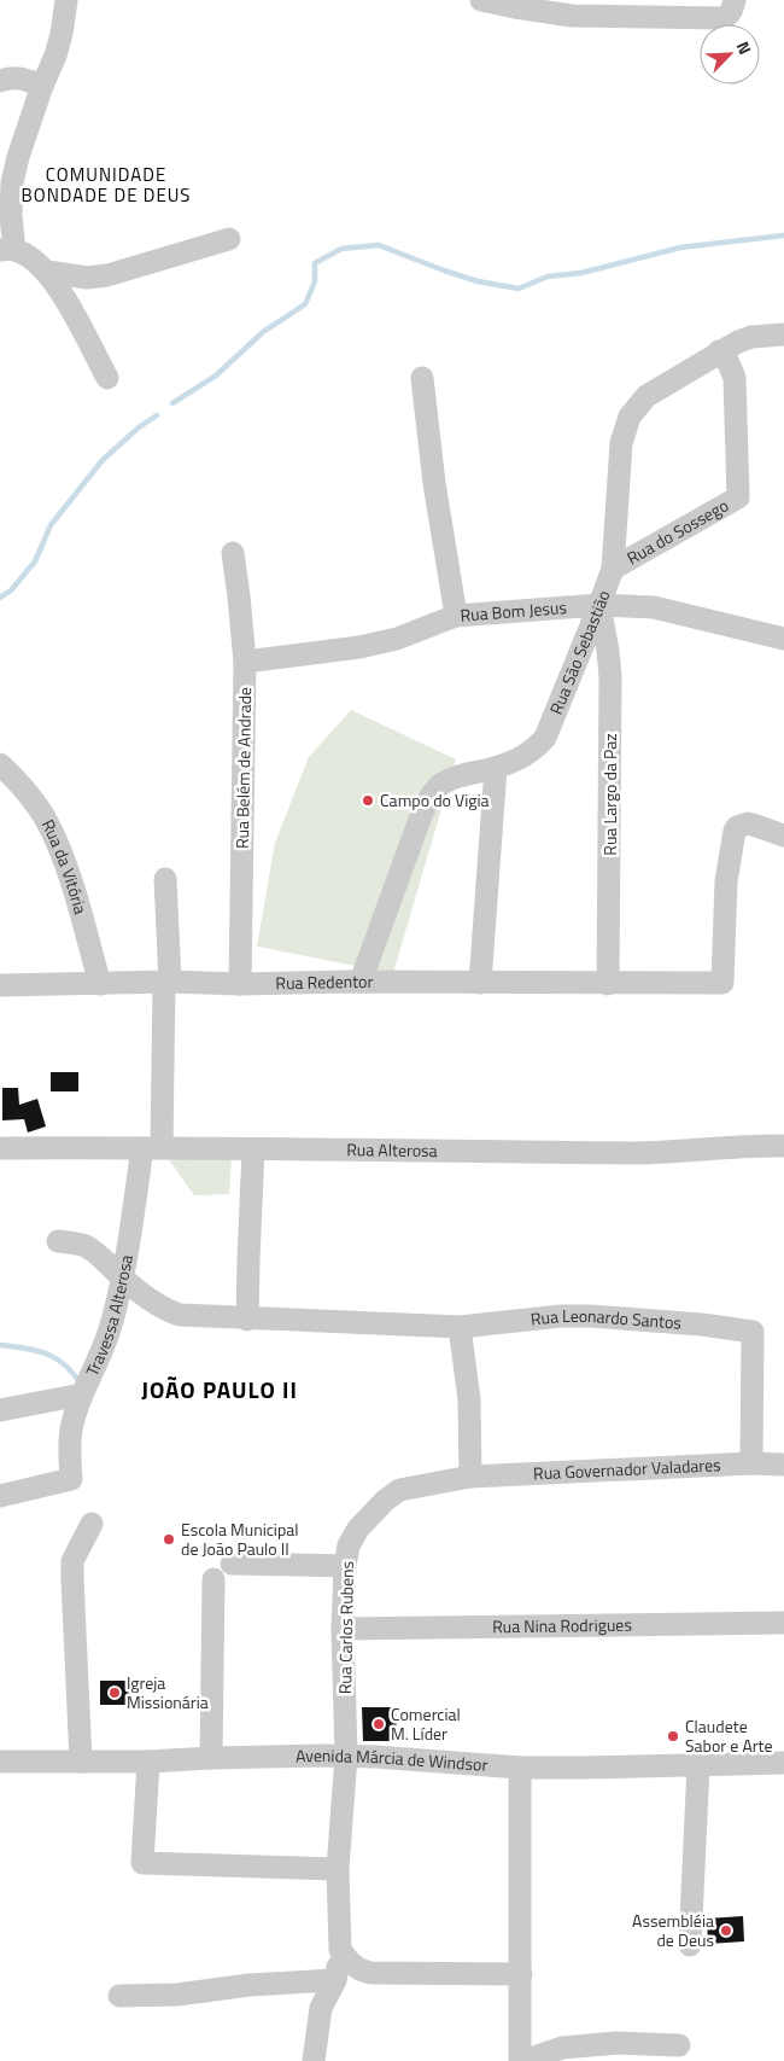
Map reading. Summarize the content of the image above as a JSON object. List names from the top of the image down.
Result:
{
  "streets": {
    "street": [
      "Rua do Sossego",
      "Rua Bom Jesus",
      "Rua São Sebastião",
      "Rua Belém de Andrade",
      "Rua Largo da Paz",
      "Rua da Vitória",
      "Rua Redentor",
      "Rua Alterosa",
      "Travessa Alterosa",
      "Rua Leonardo Santos",
      "Rua Governador Valadares",
      "Rua Nina Rodrigues",
      "Rua Carlos Rubens",
      "Avenida Márcia de Windsor"
    ]
  },
  "crossings": [
    ["Rua do Sossego", "Rua São Sebastião"],
    ["Rua Bom Jesus", "Rua São Sebastião"],
    ["Rua Bom Jesus", "Rua Belém de Andrade"],
    ["Rua Bom Jesus", "Rua Largo da Paz"],
    ["Rua São Sebastião", "Rua Largo da Paz"],
    ["Rua São Sebastião", "Rua Redentor"],
    ["Rua Belém de Andrade", "Rua Redentor"],
    ["Rua Largo da Paz", "Rua Redentor"],
    ["Rua da Vitória", "Rua Redentor"],
    ["Rua Redentor", "Travessa Alterosa"],
    ["Rua Alterosa", "Travessa Alterosa"],
    ["Travessa Alterosa", "Rua Leonardo Santos"],
    ["Rua Leonardo Santos", "Rua Governador Valadares"],
    ["Rua Governador Valadares", "Rua Carlos Rubens"],
    ["Rua Nina Rodrigues", "Rua Carlos Rubens"],
    ["Rua Carlos Rubens", "Avenida Márcia de Windsor"]
  ],
  "districts": ["COMUNIDADE BONDADE DE DEUS", "JOÃO PAULO II"],
  "places": [
    "Campo do Vigia",
    "Escola Municipal de João Paulo II",
    "Igreja Missionária",
    "Comercial M. Líder",
    "Claudete Sabor e Arte",
    "Assembléia de Deus"
  ],
  "north": "top right"
}
